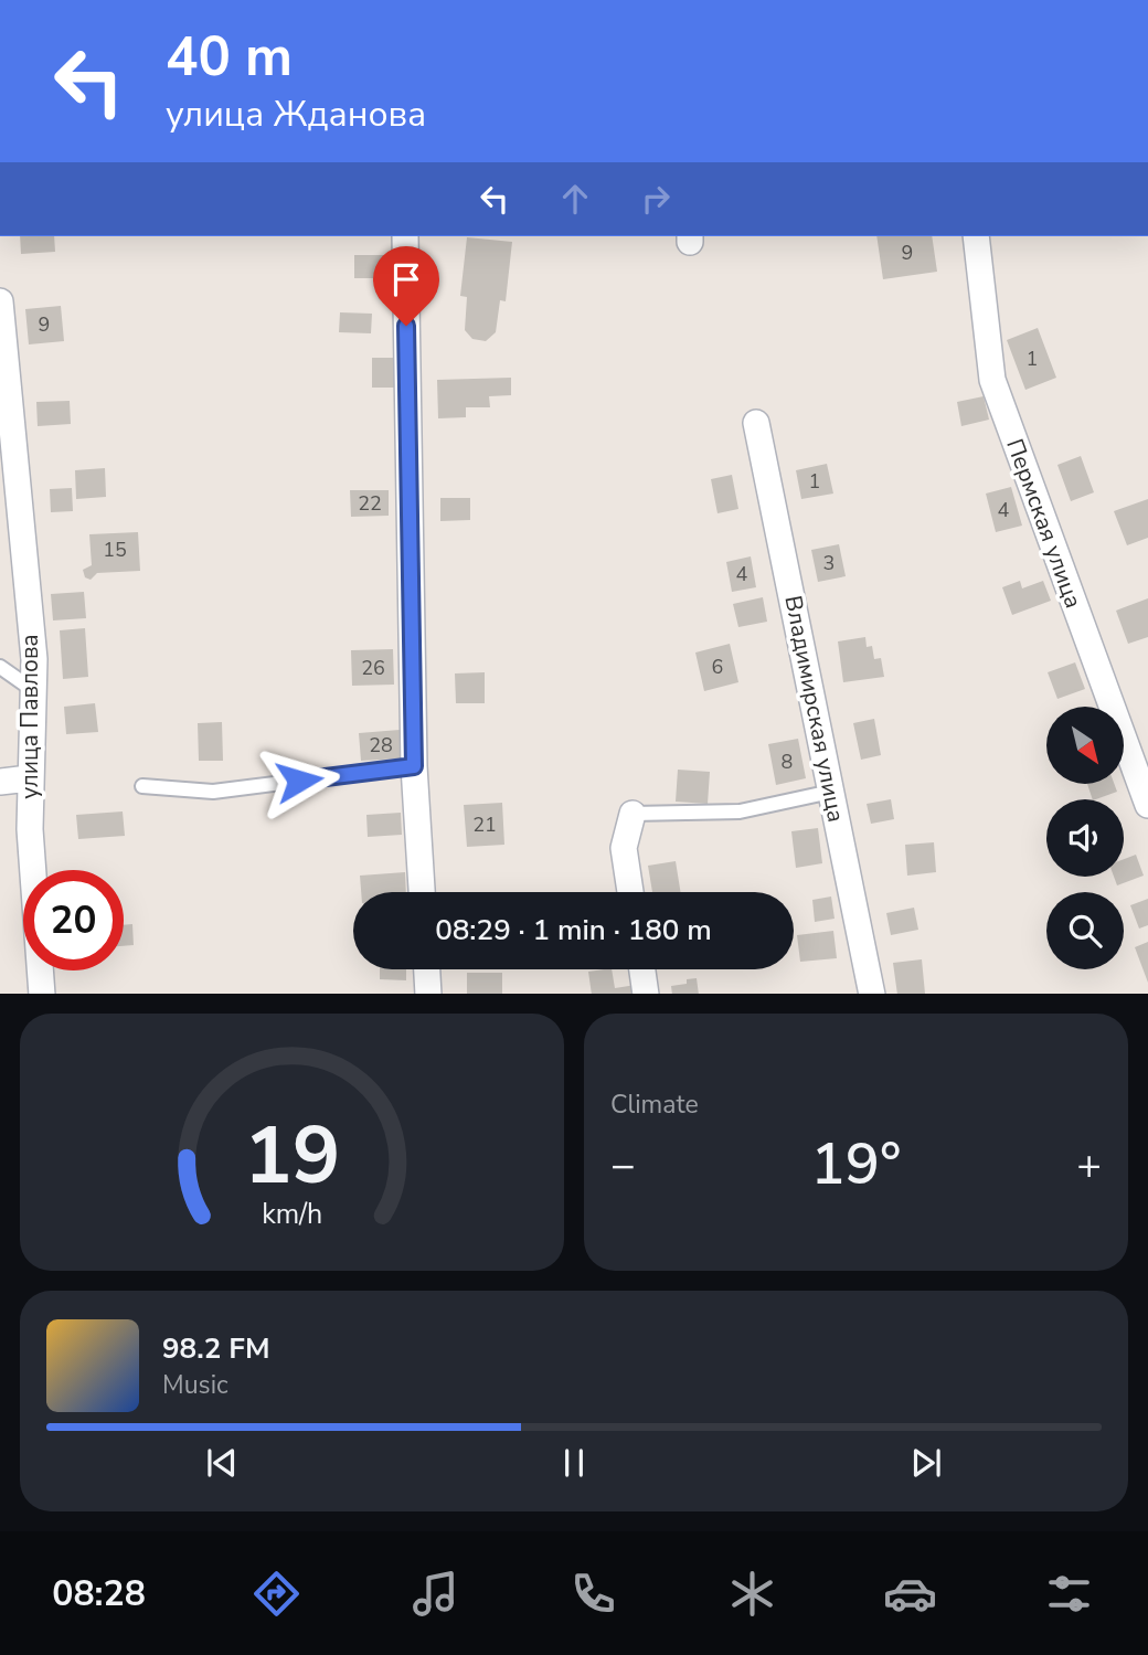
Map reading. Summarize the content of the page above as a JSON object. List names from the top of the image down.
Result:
{
  "streets": {
    "street": ["Пермская улица", "Владимирская улица", "улица Павлова"]
  },
  "house_numbers": [
    "9",
    "9",
    "1",
    "1",
    "22",
    "4",
    "15",
    "3",
    "4",
    "6",
    "26",
    "28",
    "8",
    "21"
  ],
  "north": "bottom right",
  "page": {
    "turn": ["40 m", "улица Жданова"],
    "limit": "20",
    "trip": "08:29 · 1 min · 180 m",
    "tile": "Climate",
    "heat": ["−", "19°", "+"],
    "song": ["98.2 FM", "Music"],
    "tabs": "08:28",
    "gauge": ["19", "km/h"]
  }
}
